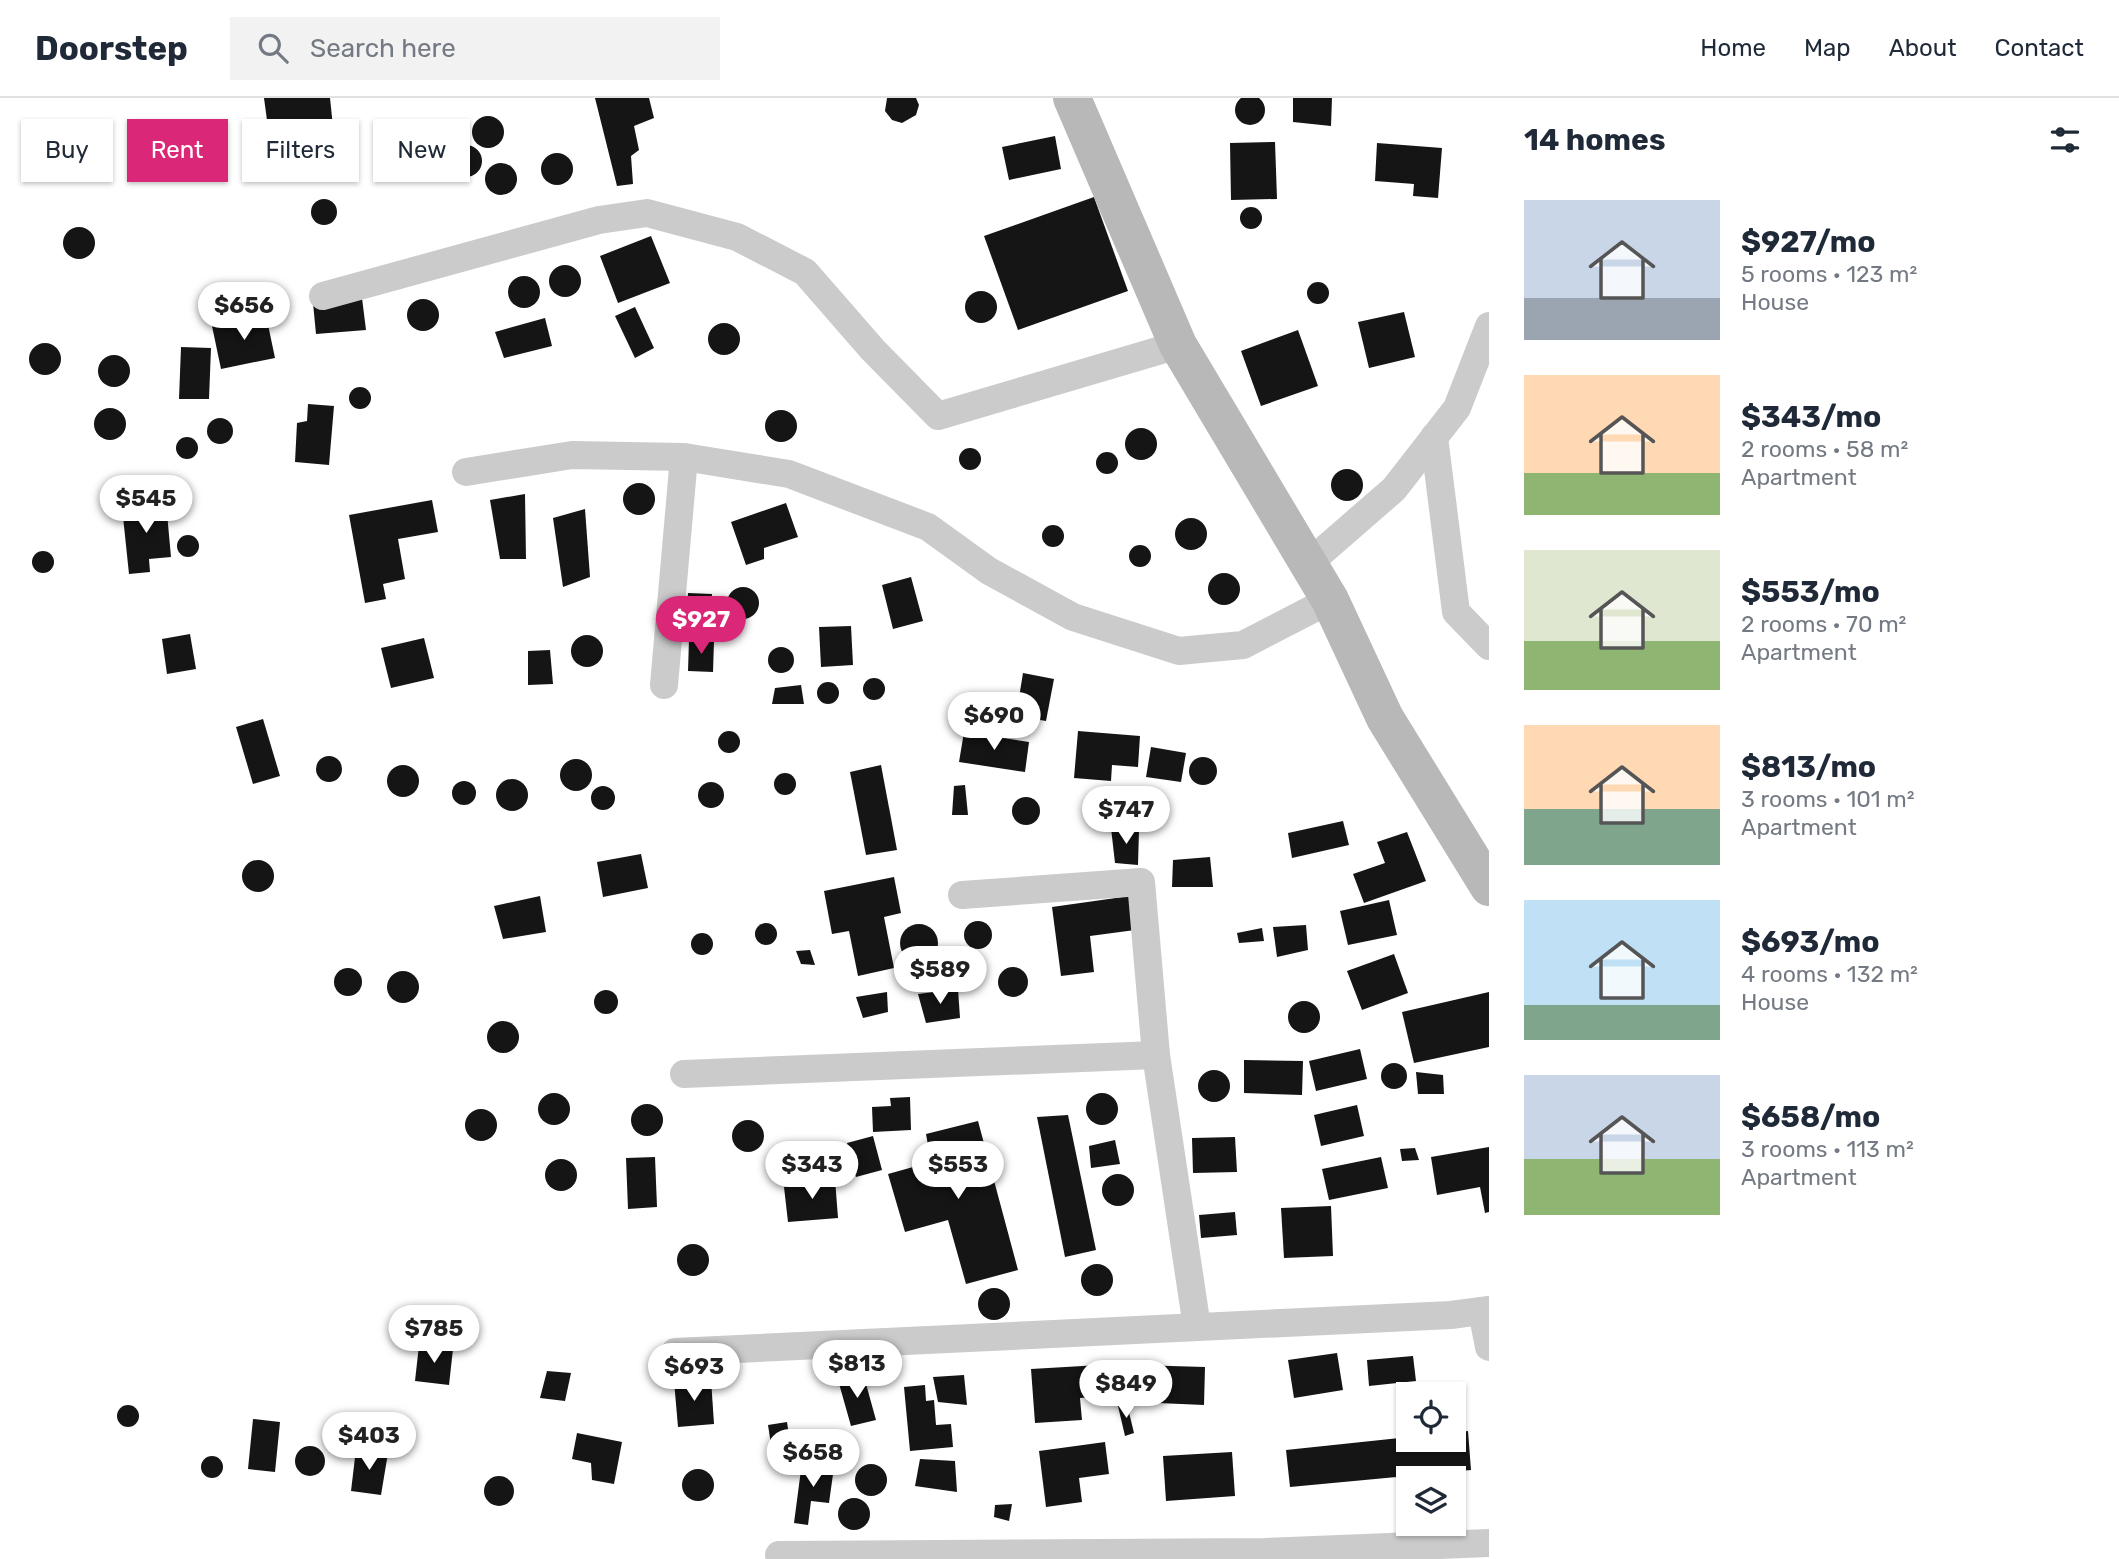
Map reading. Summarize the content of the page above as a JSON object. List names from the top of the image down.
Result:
{
  "page": {
    "header": "Doorstep",
    "search": "Search here",
    "nav": [
      "Home",
      "Map",
      "About",
      "Contact"
    ],
    "heading": "14 homes",
    "chip": [
      "Buy",
      "Rent",
      "Filters",
      "New"
    ],
    "list": [
      {
        "name": "$927/mo",
        "note": "5 rooms · 123 m² · House"
      },
      {
        "name": "$343/mo",
        "note": "2 rooms · 58 m² · Apartment"
      },
      {
        "name": "$553/mo",
        "note": "2 rooms · 70 m² · Apartment"
      },
      {
        "name": "$813/mo",
        "note": "3 rooms · 101 m² · Apartment"
      },
      {
        "name": "$693/mo",
        "note": "4 rooms · 132 m² · House"
      },
      {
        "name": "$658/mo",
        "note": "3 rooms · 113 m² · Apartment"
      }
    ],
    "price": [
      "$656",
      "$545",
      "$927",
      "$690",
      "$747",
      "$589",
      "$343",
      "$553",
      "$785",
      "$813",
      "$693",
      "$849",
      "$403",
      "$658"
    ]
  }
}
